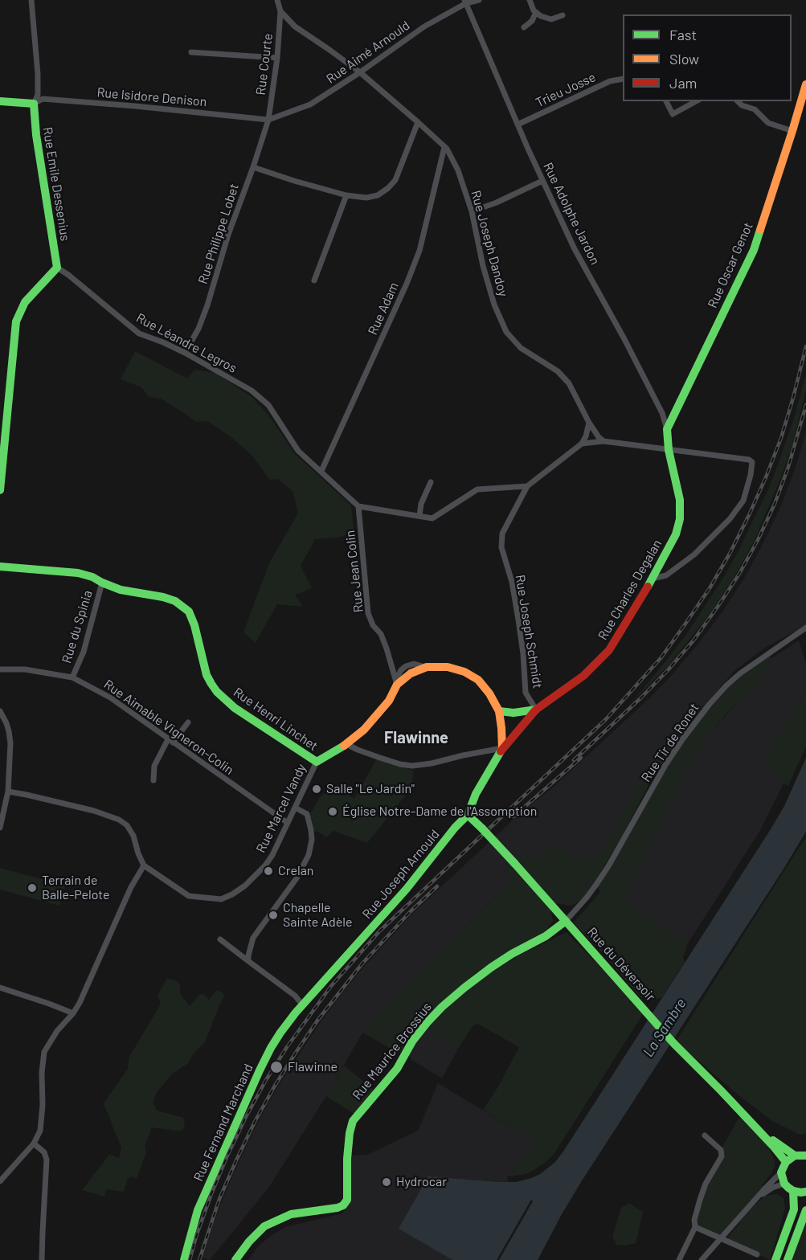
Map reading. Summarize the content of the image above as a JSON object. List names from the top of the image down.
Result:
{
  "streets": {
    "street": [
      "Rue Aimé Arnould",
      "Rue Courte",
      "Trieu Josse",
      "Rue Isidore Denison",
      "Rue Emile Dessenius",
      "Rue Adolphe Jardon",
      "Rue Philippe Lobet",
      "Rue Joseph Dandoy",
      "Rue Oscar Genot",
      "Rue Adam",
      "Rue Léandre Legros",
      "Rue Jean Colin",
      "Rue Charles Degalan",
      "Rue du Spinia",
      "Rue Joseph Schmidt",
      "Rue Henri Linchet",
      "Rue Aimable Vigneron-Colin",
      "Rue Tir de Ronet",
      "Rue Marcel Vandy",
      "Rue Joseph Arnould",
      "Rue du Déversoir",
      "Rue Maurice Brossius",
      "Rue Fernand Marchand"
    ]
  },
  "crossings": [
    ["Rue Aimé Arnould", "Rue Courte"],
    ["Rue Aimé Arnould", "Rue Isidore Denison"],
    ["Rue Aimé Arnould", "Rue Adolphe Jardon"],
    ["Rue Aimé Arnould", "Rue Philippe Lobet"],
    ["Rue Aimé Arnould", "Rue Joseph Dandoy"],
    ["Rue Courte", "Rue Isidore Denison"],
    ["Rue Courte", "Rue Philippe Lobet"],
    ["Rue Courte", "Rue Joseph Dandoy"],
    ["Trieu Josse", "Rue Adolphe Jardon"],
    ["Rue Isidore Denison", "Rue Emile Dessenius"],
    ["Rue Isidore Denison", "Rue Philippe Lobet"],
    ["Rue Emile Dessenius", "Rue Léandre Legros"],
    ["Rue Adolphe Jardon", "Rue Oscar Genot"],
    ["Rue Philippe Lobet", "Rue Léandre Legros"],
    ["Rue Joseph Dandoy", "Rue Adam"],
    ["Rue Adam", "Rue Léandre Legros"],
    ["Rue Léandre Legros", "Rue Jean Colin"],
    ["Rue Charles Degalan", "Rue Joseph Schmidt"],
    ["Rue Charles Degalan", "Rue Joseph Arnould"],
    ["Rue du Spinia", "Rue Henri Linchet"],
    ["Rue du Spinia", "Rue Aimable Vigneron-Colin"],
    ["Rue Henri Linchet", "Rue Marcel Vandy"],
    ["Rue Aimable Vigneron-Colin", "Rue Marcel Vandy"],
    ["Rue Tir de Ronet", "Rue du Déversoir"],
    ["Rue Tir de Ronet", "Rue Maurice Brossius"],
    ["Rue Joseph Arnould", "Rue du Déversoir"],
    ["Rue Joseph Arnould", "Rue Fernand Marchand"],
    ["Rue du Déversoir", "Rue Maurice Brossius"]
  ],
  "districts": ["Flawinne"],
  "water": ["La Sambre"],
  "places": [
    "Salle \"Le Jardin\"",
    "Église Notre-Dame de l'Assomption",
    "Crelan",
    "Terrain de Balle-Pelote",
    "Chapelle Sainte Adèle",
    "Flawinne",
    "Hydrocar"
  ],
  "legend": ["Fast", "Slow", "Jam"]
}
